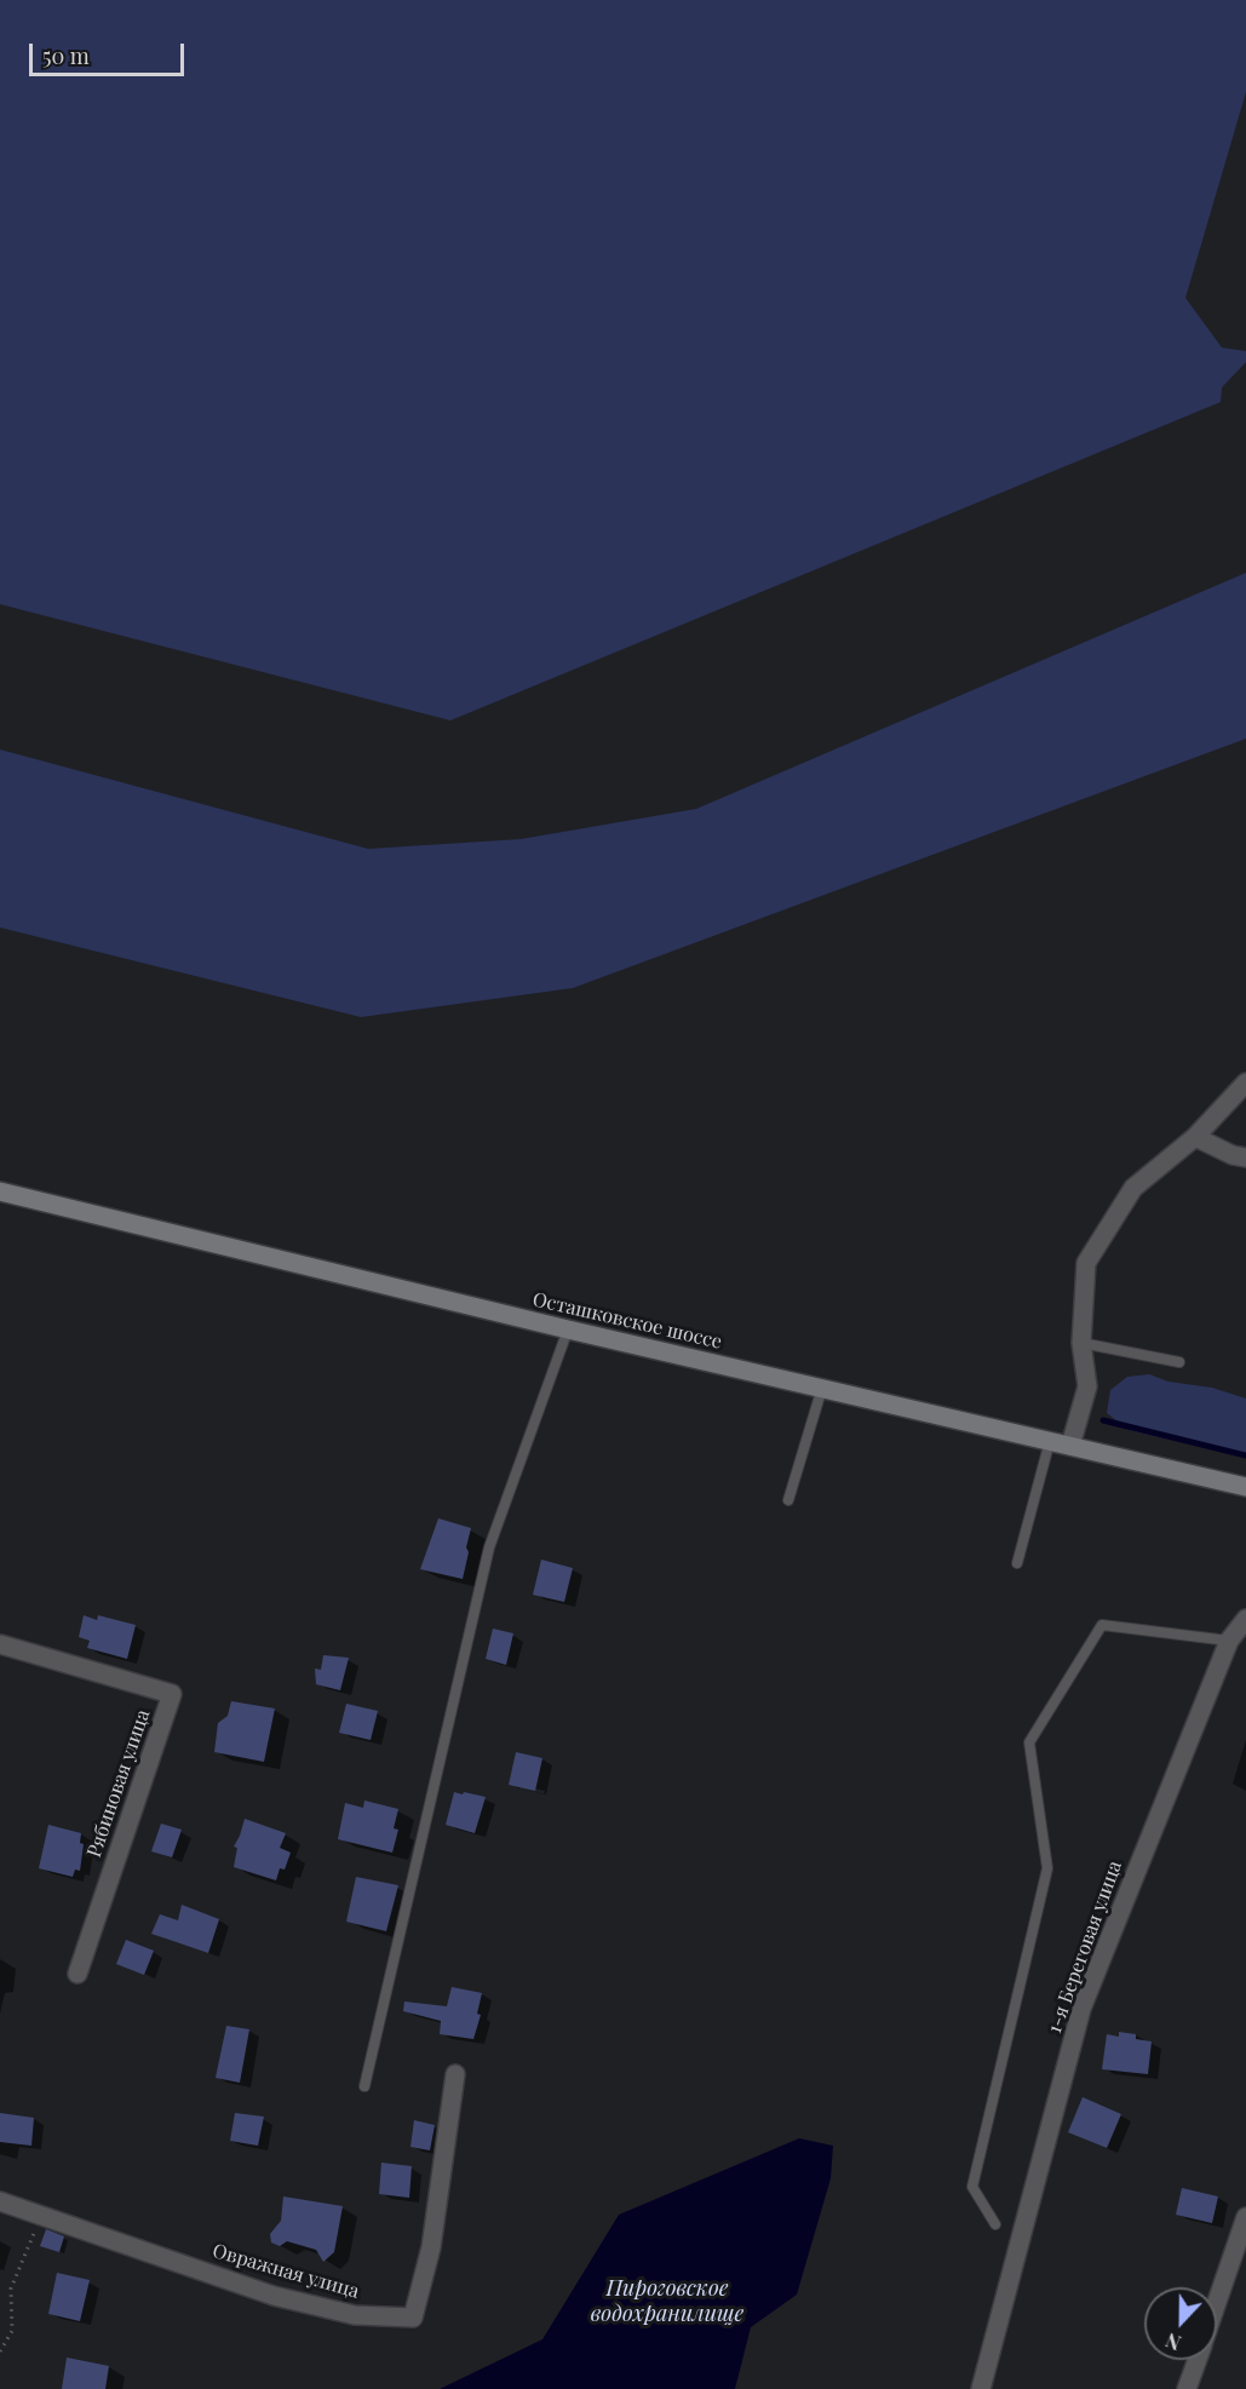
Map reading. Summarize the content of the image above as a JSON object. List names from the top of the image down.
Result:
{
  "streets": {
    "main road": ["Осташковское шоссе"],
    "street": ["Рябиновая улица", "1-я Береговая улица", "Овражная улица"]
  },
  "water": ["Пироговское водохранилище"],
  "scale_bar": "50 m",
  "north": "bottom"
}
